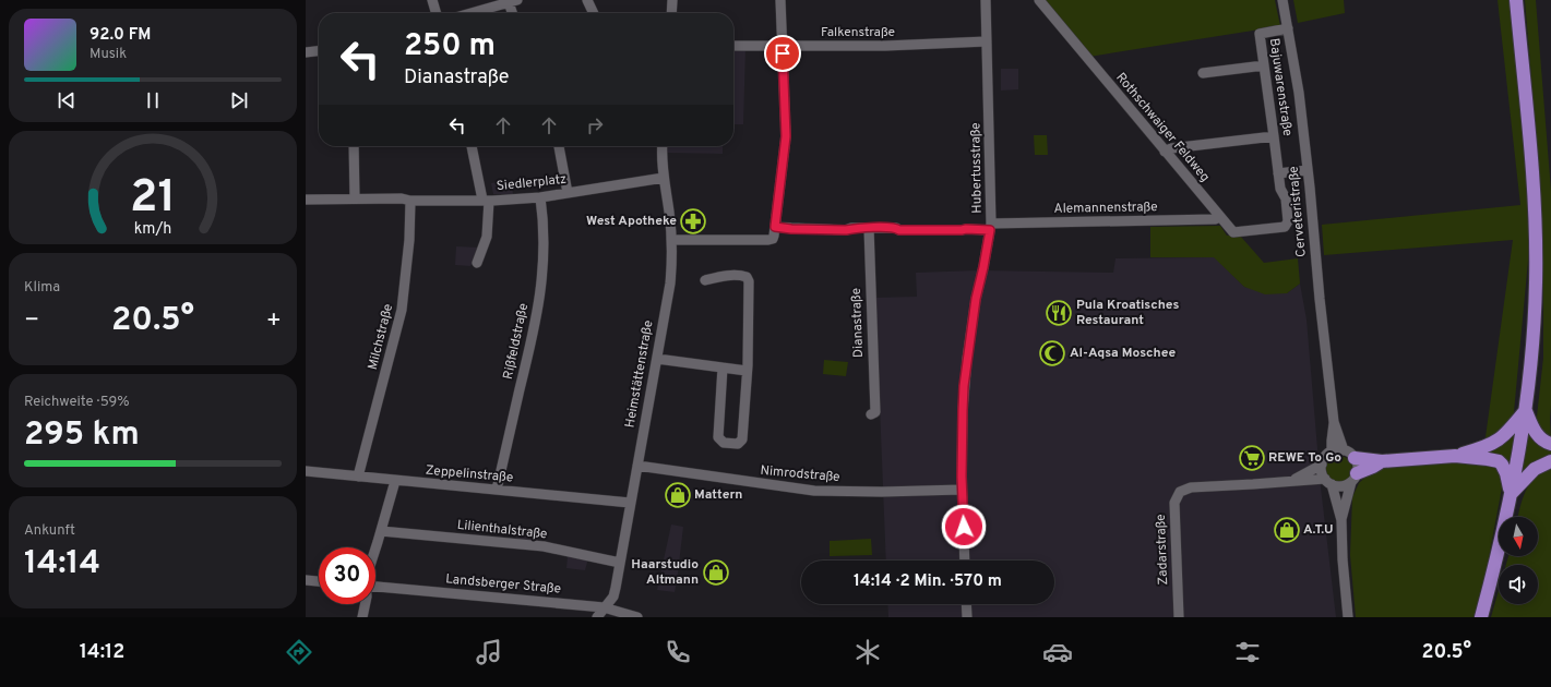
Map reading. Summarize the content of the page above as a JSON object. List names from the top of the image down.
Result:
{
  "streets": {
    "street": [
      "Falkenstraße",
      "Bajuwarenstraße",
      "Rothschwaiger Feldweg",
      "Hubertusstraße",
      "Siedlerplatz",
      "Alemannenstraße",
      "Cerveteristraße",
      "Dianastraße",
      "Milchstraße",
      "Rißfeldstraße",
      "Heimstättenstraße",
      "Zeppelinstraße",
      "Nimrodstraße",
      "Lilienthalstraße",
      "Zadarstraße",
      "Landsberger Straße"
    ]
  },
  "crossings": [
    ["Falkenstraße", "Hubertusstraße"],
    ["Bajuwarenstraße", "Rothschwaiger Feldweg"],
    ["Bajuwarenstraße", "Cerveteristraße"],
    ["Rothschwaiger Feldweg", "Alemannenstraße"],
    ["Hubertusstraße", "Alemannenstraße"],
    ["Hubertusstraße", "Nimrodstraße"],
    ["Siedlerplatz", "Milchstraße"],
    ["Siedlerplatz", "Rißfeldstraße"],
    ["Siedlerplatz", "Heimstättenstraße"],
    ["Cerveteristraße", "Zadarstraße"],
    ["Milchstraße", "Zeppelinstraße"],
    ["Rißfeldstraße", "Zeppelinstraße"],
    ["Heimstättenstraße", "Zeppelinstraße"],
    ["Heimstättenstraße", "Nimrodstraße"],
    ["Heimstättenstraße", "Lilienthalstraße"],
    ["Heimstättenstraße", "Landsberger Straße"]
  ],
  "places": {
    "pharmacy": ["West Apotheke"],
    "restaurant": ["Pula Kroatisches Restaurant"],
    "mosque": ["Al-Aqsa Moschee"],
    "supermarket": ["REWE To Go"],
    "shop": ["Mattern", "A.T.U", "Haarstudio Altmann"]
  },
  "north": "bottom",
  "page": {
    "turn": ["250 m", "Dianastraße"],
    "song": ["92.0 FM", "Musik"],
    "tile": [
      "Klima",
      ["Reichweite · 59%", "295 km"],
      ["Ankunft", "14:14"]
    ],
    "heat": ["−", "20.5°", "+"],
    "limit": "30",
    "trip": "14:14 · 2 Min. · 570 m",
    "tabs": ["14:12", "20.5°"],
    "gauge": ["21", "km/h"]
  }
}
